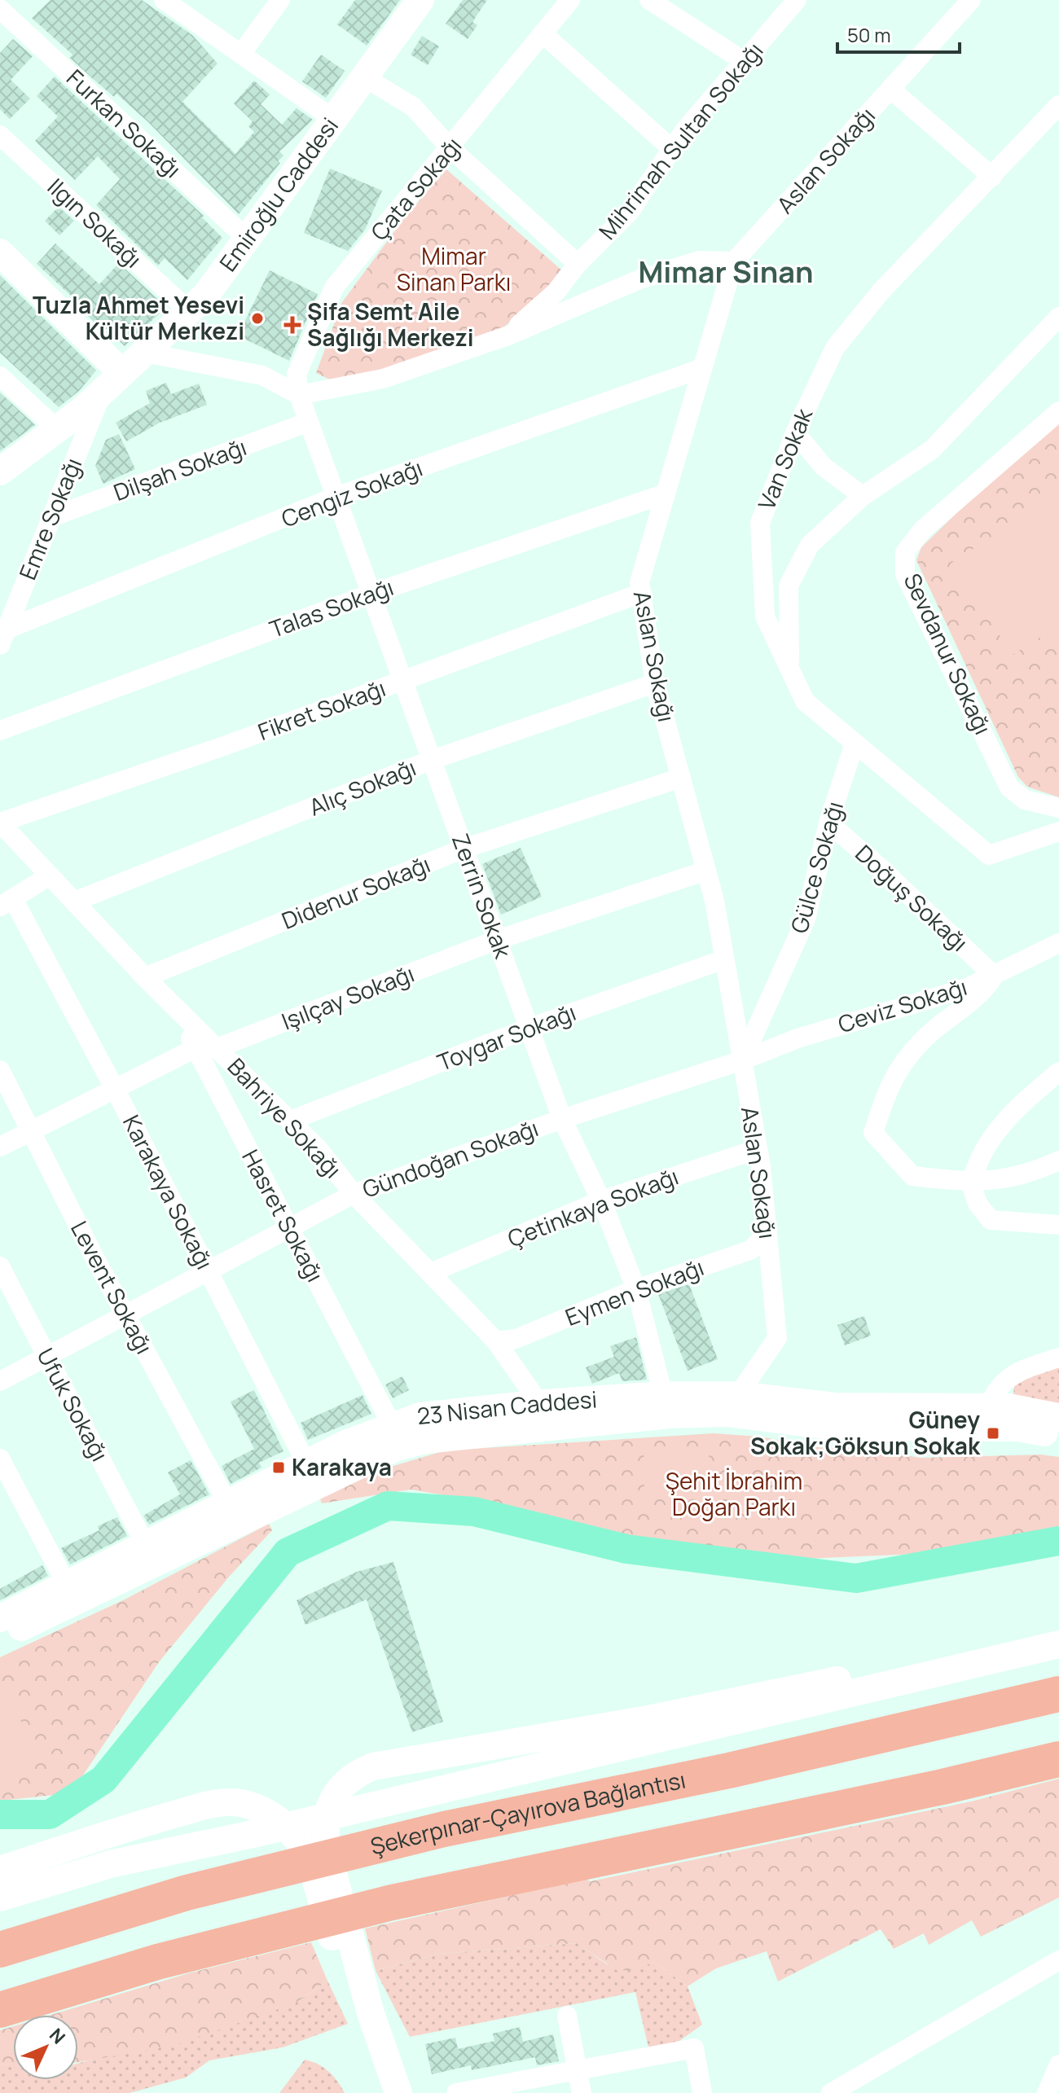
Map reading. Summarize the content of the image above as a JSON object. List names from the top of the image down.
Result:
{
  "streets": {
    "highway": ["Şekerpınar-Çayırova Bağlantısı"],
    "street": [
      "Furkan Sokağı",
      "Mihrimah Sultan Sokağı",
      "Aslan Sokağı",
      "Çata Sokağı",
      "Emiroğlu Caddesi",
      "Ilgın Sokağı",
      "Van Sokak",
      "Dilşah Sokağı",
      "Cengiz Sokağı",
      "Emre Sokağı",
      "Talas Sokağı",
      "Sevdanur Sokağı",
      "Fikret Sokağı",
      "Alıç Sokağı",
      "Gülce Sokağı",
      "Didenur Sokağı",
      "Zerrin Sokak",
      "Doğuş Sokağı",
      "Işılçay Sokağı",
      "Ceviz Sokağı",
      "Toygar Sokağı",
      "Bahriye Sokağı",
      "Gündoğan Sokağı",
      "Karakaya Sokağı",
      "Çetinkaya Sokağı",
      "Hasret Sokağı",
      "Levent Sokağı",
      "Eymen Sokağı",
      "Ufuk Sokağı",
      "23 Nisan Caddesi"
    ]
  },
  "crossings": [
    ["Furkan Sokağı", "Emiroğlu Caddesi"],
    ["Aslan Sokağı", "Cengiz Sokağı"],
    ["Aslan Sokağı", "Talas Sokağı"],
    ["Aslan Sokağı", "Fikret Sokağı"],
    ["Aslan Sokağı", "Alıç Sokağı"],
    ["Aslan Sokağı", "Gülce Sokağı"],
    ["Aslan Sokağı", "Didenur Sokağı"],
    ["Aslan Sokağı", "Işılçay Sokağı"],
    ["Aslan Sokağı", "Ceviz Sokağı"],
    ["Aslan Sokağı", "Toygar Sokağı"],
    ["Aslan Sokağı", "Gündoğan Sokağı"],
    ["Aslan Sokağı", "Çetinkaya Sokağı"],
    ["Aslan Sokağı", "Eymen Sokağı"],
    ["Aslan Sokağı", "23 Nisan Caddesi"],
    ["Çata Sokağı", "Zerrin Sokak"],
    ["Emiroğlu Caddesi", "Ilgın Sokağı"],
    ["Emiroğlu Caddesi", "Emre Sokağı"],
    ["Van Sokak", "Gülce Sokağı"],
    ["Dilşah Sokağı", "Emre Sokağı"],
    ["Dilşah Sokağı", "Zerrin Sokak"],
    ["Cengiz Sokağı", "Emre Sokağı"],
    ["Cengiz Sokağı", "Zerrin Sokak"],
    ["Talas Sokağı", "Zerrin Sokak"],
    ["Fikret Sokağı", "Zerrin Sokak"],
    ["Fikret Sokağı", "Bahriye Sokağı"],
    ["Alıç Sokağı", "Zerrin Sokak"],
    ["Alıç Sokağı", "Bahriye Sokağı"],
    ["Gülce Sokağı", "Doğuş Sokağı"],
    ["Gülce Sokağı", "Ceviz Sokağı"],
    ["Gülce Sokağı", "Gündoğan Sokağı"],
    ["Didenur Sokağı", "Zerrin Sokak"],
    ["Didenur Sokağı", "Bahriye Sokağı"],
    ["Zerrin Sokak", "Işılçay Sokağı"],
    ["Zerrin Sokak", "Toygar Sokağı"],
    ["Zerrin Sokak", "Gündoğan Sokağı"],
    ["Zerrin Sokak", "Çetinkaya Sokağı"],
    ["Zerrin Sokak", "Eymen Sokağı"],
    ["Zerrin Sokak", "23 Nisan Caddesi"],
    ["Doğuş Sokağı", "Ceviz Sokağı"],
    ["Işılçay Sokağı", "Bahriye Sokağı"],
    ["Işılçay Sokağı", "Karakaya Sokağı"],
    ["Işılçay Sokağı", "Hasret Sokağı"],
    ["Işılçay Sokağı", "Levent Sokağı"],
    ["Ceviz Sokağı", "Gündoğan Sokağı"],
    ["Toygar Sokağı", "Bahriye Sokağı"],
    ["Bahriye Sokağı", "Gündoğan Sokağı"],
    ["Bahriye Sokağı", "Çetinkaya Sokağı"],
    ["Bahriye Sokağı", "Hasret Sokağı"],
    ["Bahriye Sokağı", "Eymen Sokağı"],
    ["Bahriye Sokağı", "23 Nisan Caddesi"],
    ["Gündoğan Sokağı", "Karakaya Sokağı"],
    ["Gündoğan Sokağı", "Hasret Sokağı"],
    ["Gündoğan Sokağı", "Levent Sokağı"],
    ["Gündoğan Sokağı", "Ufuk Sokağı"],
    ["Karakaya Sokağı", "23 Nisan Caddesi"],
    ["Hasret Sokağı", "23 Nisan Caddesi"],
    ["Levent Sokağı", "23 Nisan Caddesi"],
    ["Ufuk Sokağı", "23 Nisan Caddesi"]
  ],
  "districts": ["Mimar Sinan"],
  "parks": ["Mimar Sinan Parkı", "Şehit İbrahim Doğan Parkı"],
  "places": {
    "other": ["Tuzla Ahmet Yesevi Kültür Merkezi"],
    "health": ["Şifa Semt Aile Sağlığı Merkezi"],
    "transit": ["Güney Sokak;Göksun Sokak", "Karakaya"]
  },
  "scale_bar": "50 m",
  "north": "top right"
}
